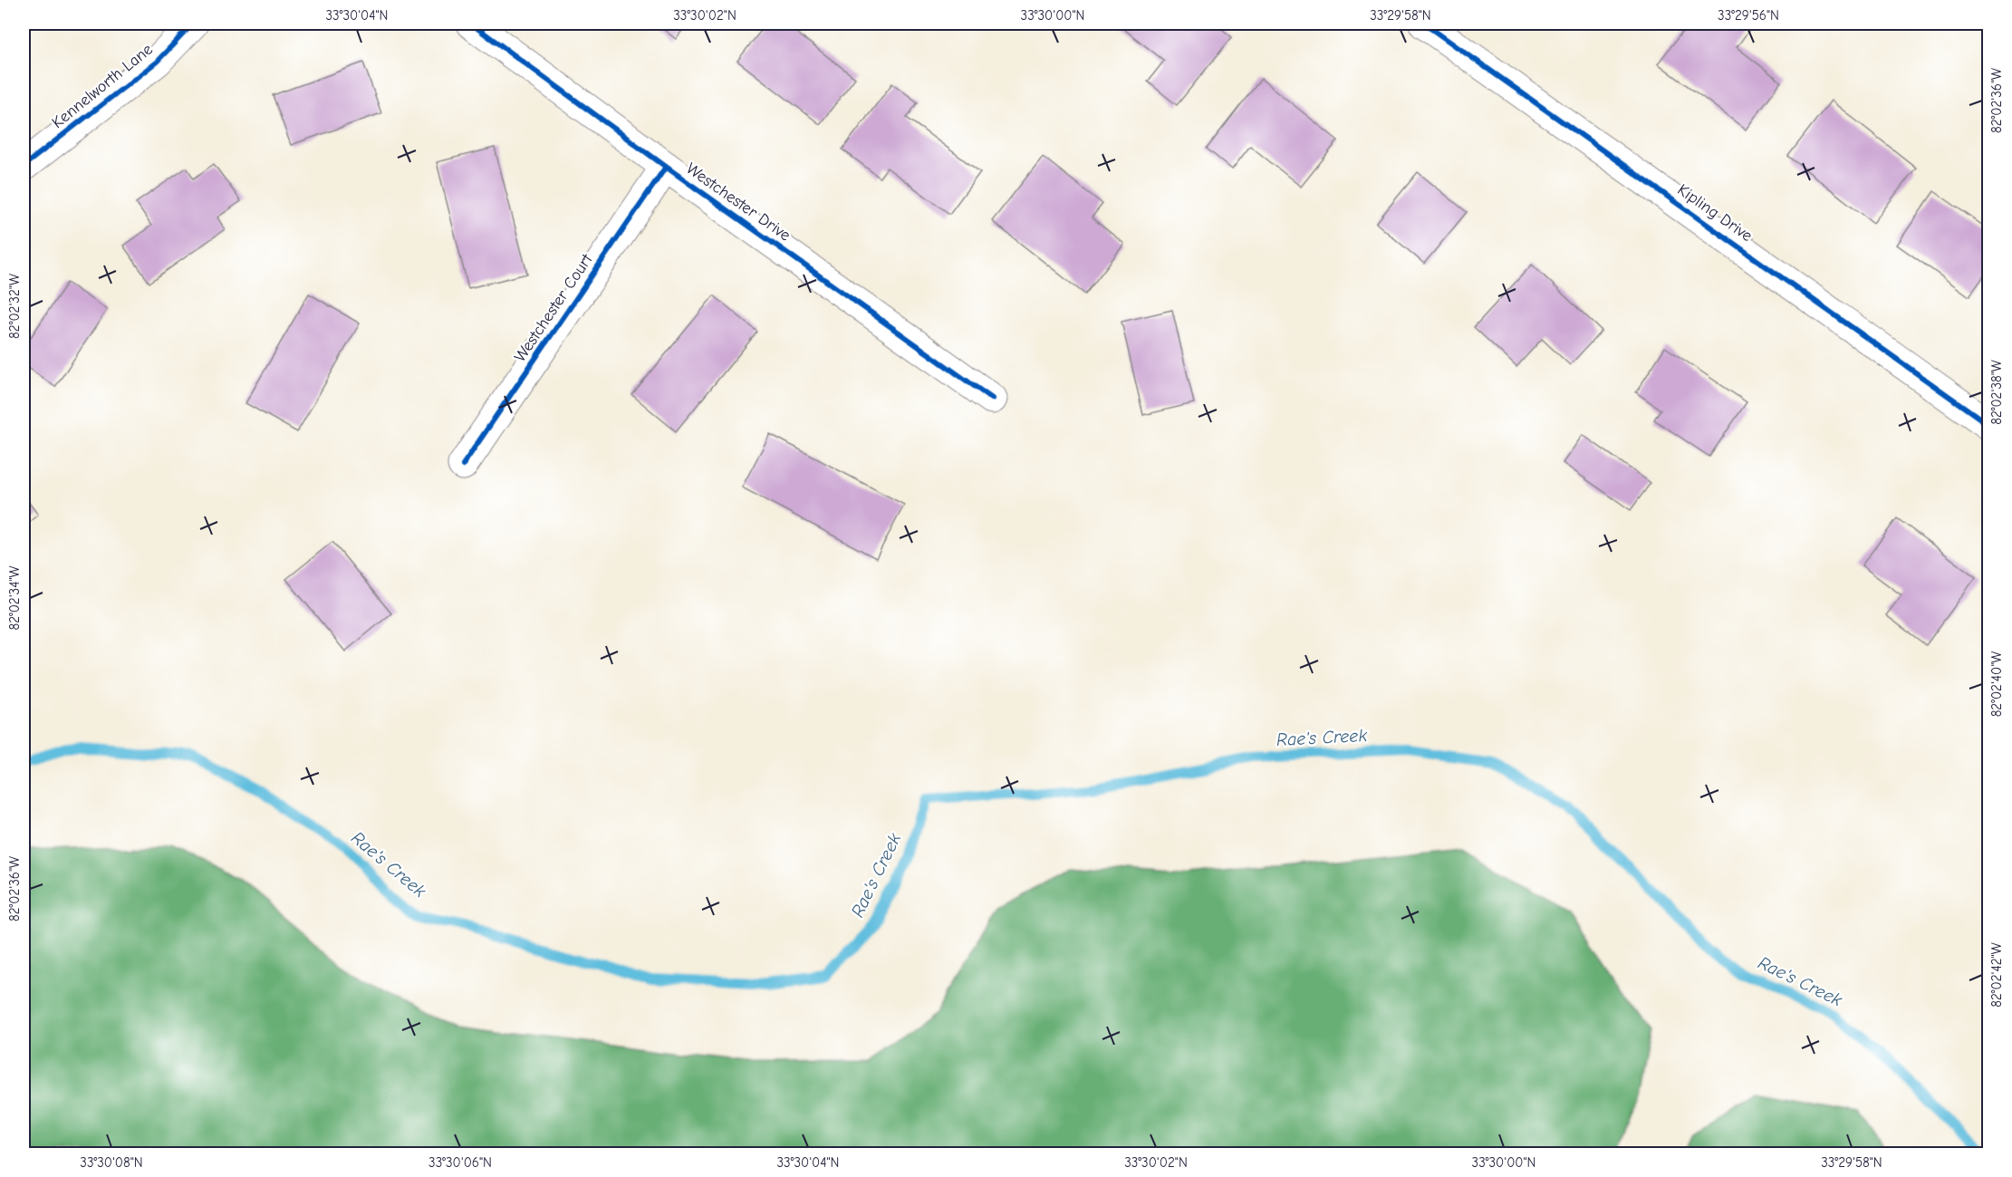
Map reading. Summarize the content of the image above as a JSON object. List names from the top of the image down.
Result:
{
  "streets": {
    "street": [
      "Kennelworth Lane",
      "Westchester Drive",
      "Kipling Drive",
      "Westchester Court"
    ]
  },
  "crossings": [
    ["Westchester Drive", "Westchester Court"]
  ],
  "water": ["Rae's Creek"],
  "coordinates": [
    "33°30'04\"N",
    "33°30'02\"N",
    "33°30'00\"N",
    "33°29'58\"N",
    "33°29'56\"N",
    "82°02'36\"W",
    "82°02'32\"W",
    "82°02'38\"W",
    "82°02'34\"W",
    "82°02'40\"W",
    "82°02'42\"W",
    "33°30'08\"N",
    "33°30'06\"N"
  ]
}
